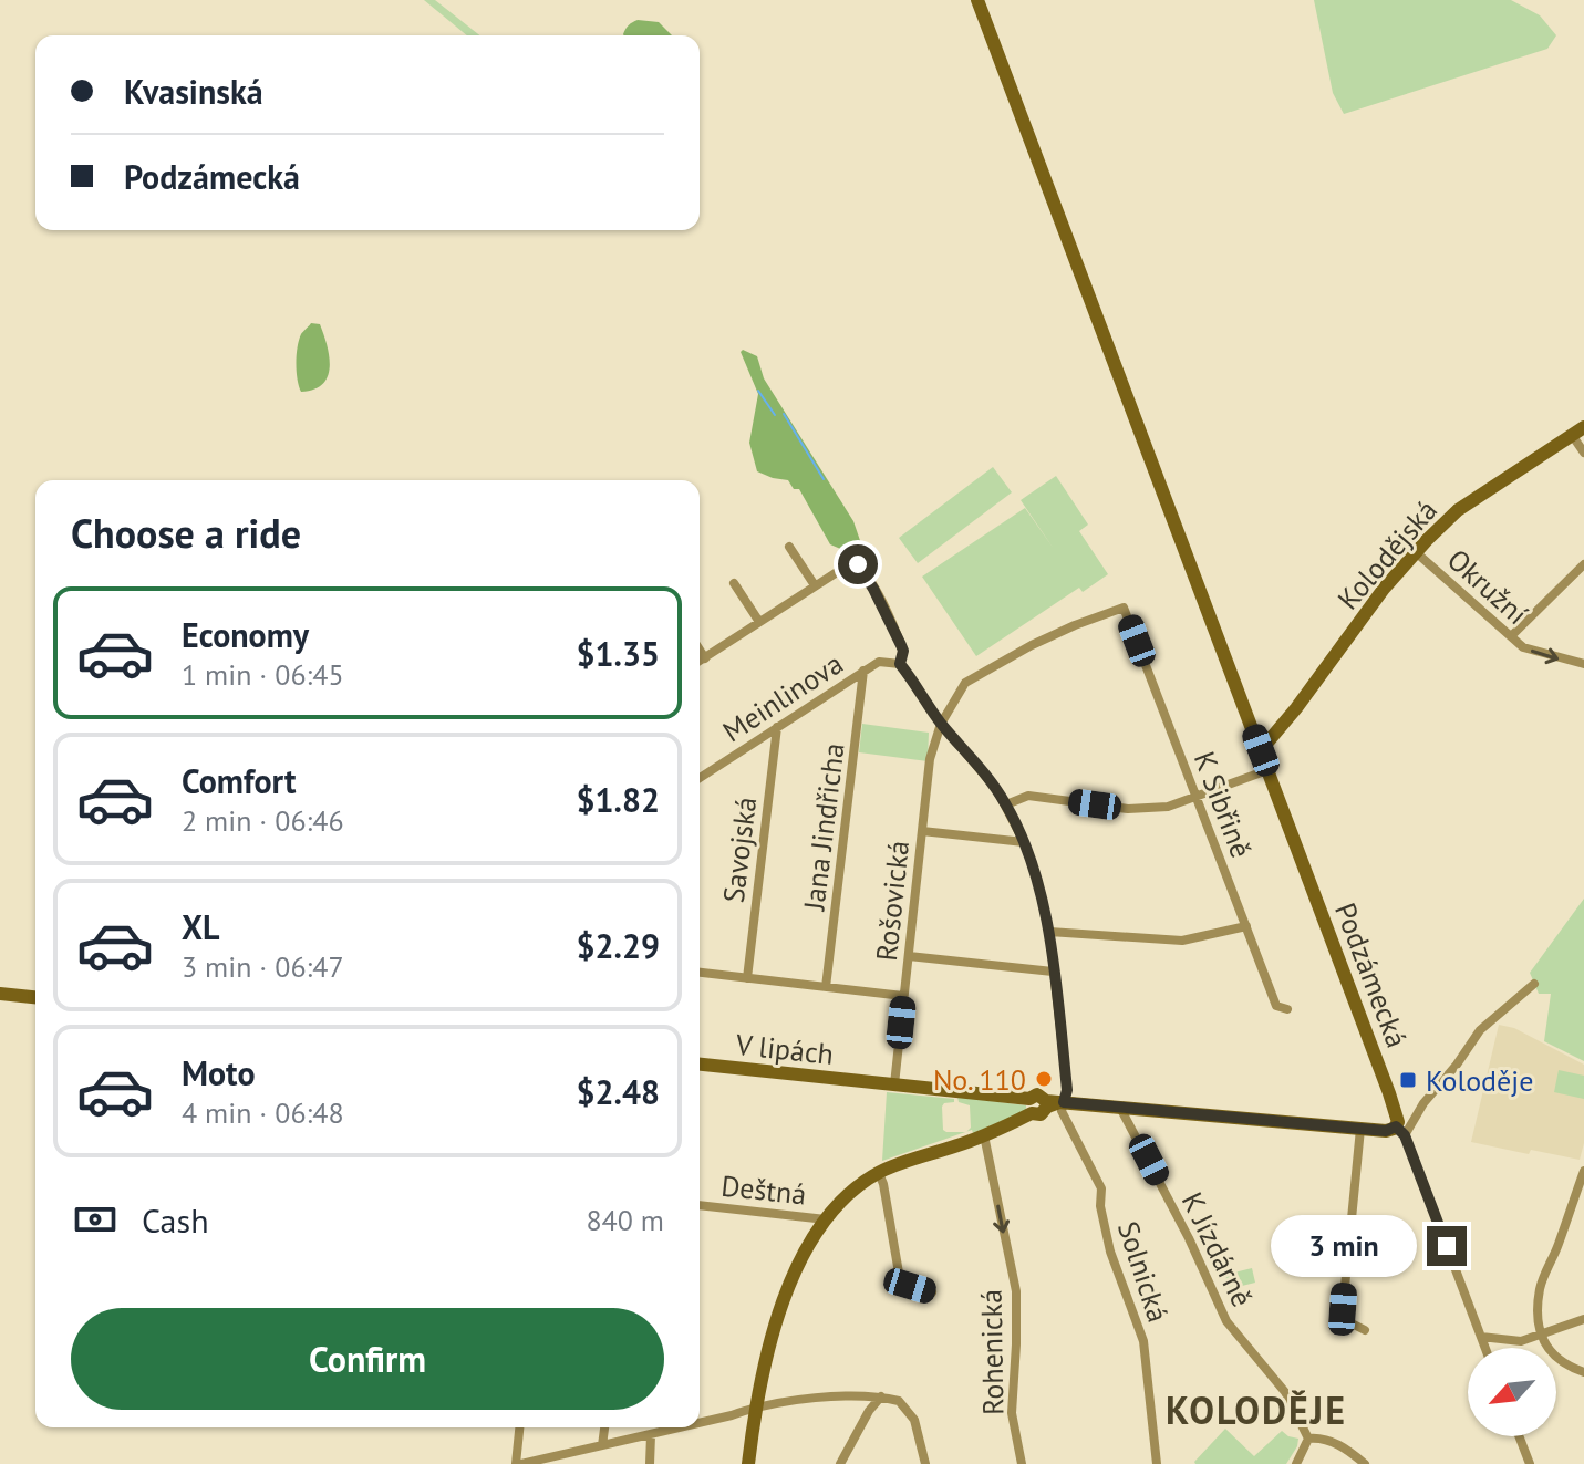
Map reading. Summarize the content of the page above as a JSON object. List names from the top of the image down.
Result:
{
  "streets": {
    "street": [
      "Kolodějská",
      "Okružní",
      "Meinlinova",
      "K Sibřině",
      "Jana Jindřicha",
      "Savojská",
      "Rošovická",
      "Podzámecká",
      "V lipách",
      "Deštná",
      "K Jízdárně",
      "Solnická",
      "Rohenická"
    ]
  },
  "crossings": [
    ["Kolodějská", "Okružní"],
    ["Kolodějská", "Podzámecká"],
    ["Meinlinova", "Jana Jindřicha"],
    ["Meinlinova", "Savojská"],
    ["Meinlinova", "Solnická"],
    ["K Sibřině", "Rošovická"],
    ["Rošovická", "V lipách"],
    ["Rošovická", "Solnická"],
    ["V lipách", "Solnická"]
  ],
  "one_way": ["Okružní", "Rohenická"],
  "districts": ["KOLODĚJE"],
  "places": {
    "other": ["No. 110"],
    "transit": ["Koloděje"]
  },
  "north": "bottom left",
  "page": {
    "banner": ["Kvasinská", "Podzámecká"],
    "heading": "Choose a ride",
    "list": [
      {
        "name": "Economy",
        "note": "1 min · 06:45",
        "value": "$1.35"
      },
      {
        "name": "Comfort",
        "note": "2 min · 06:46",
        "value": "$1.82"
      },
      {
        "name": "XL",
        "note": "3 min · 06:47",
        "value": "$2.29"
      },
      {
        "name": "Moto",
        "note": "4 min · 06:48",
        "value": "$2.48"
      }
    ],
    "pay": ["Cash", "840 m"],
    "bubble": "3 min",
    "buttons": "Confirm"
  }
}
